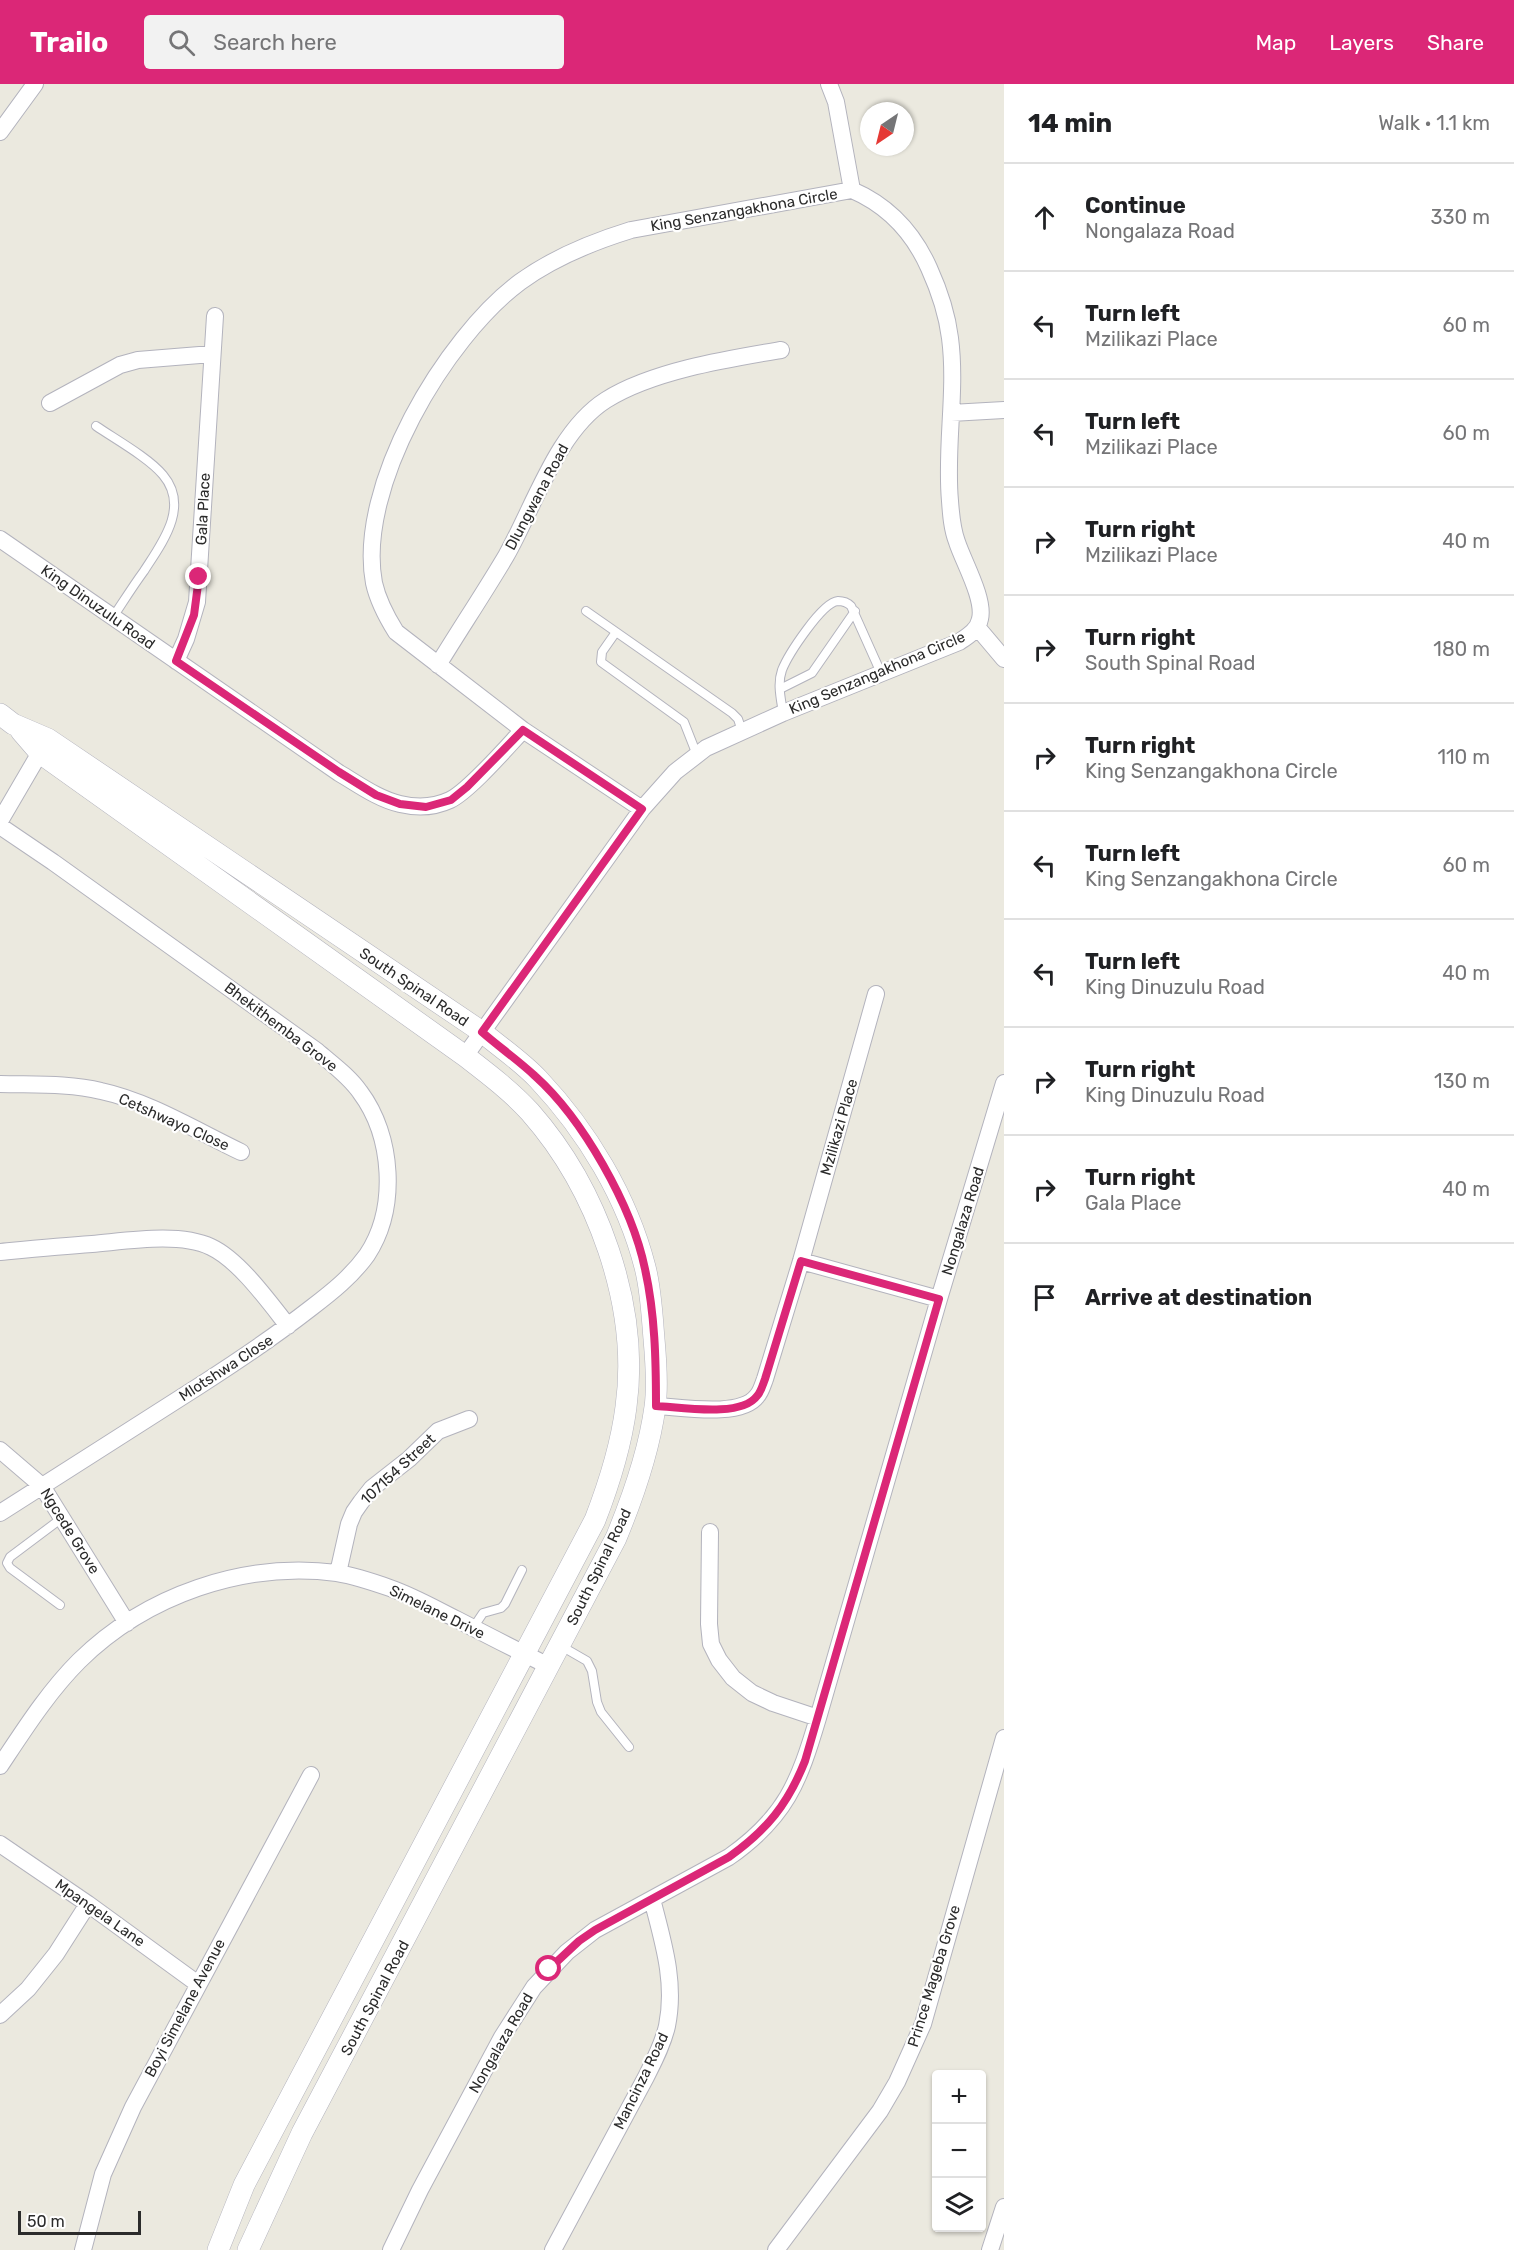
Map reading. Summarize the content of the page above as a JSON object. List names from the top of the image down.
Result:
{
  "streets": {
    "street": [
      "King Senzangakhona Circle",
      "Dlungwana Road",
      "Gala Place",
      "King Dinuzulu Road",
      "South Spinal Road",
      "Bhekithemba Grove",
      "Cetshwayo Close",
      "Mzilikazi Place",
      "Nongalaza Road",
      "Mlotshwa Close",
      "107154 Street",
      "Ngcede Grove",
      "Simelane Drive",
      "Mpangela Lane",
      "Prince Mageba Grove",
      "Boyi Simelane Avenue",
      "Mancinza Road"
    ]
  },
  "crossings": [
    ["King Senzangakhona Circle", "Dlungwana Road"],
    ["King Senzangakhona Circle", "King Dinuzulu Road"],
    ["King Senzangakhona Circle", "South Spinal Road"],
    ["Gala Place", "King Dinuzulu Road"],
    ["South Spinal Road", "Mzilikazi Place"],
    ["South Spinal Road", "Simelane Drive"],
    ["Bhekithemba Grove", "Mlotshwa Close"],
    ["Nongalaza Road", "Mancinza Road"],
    ["Mlotshwa Close", "Ngcede Grove"],
    ["107154 Street", "Simelane Drive"],
    ["Ngcede Grove", "Simelane Drive"],
    ["Mpangela Lane", "Boyi Simelane Avenue"]
  ],
  "scale_bar": "50 m",
  "north": "bottom left",
  "page": {
    "header": "Trailo",
    "search": "Search here",
    "nav": ["Map", "Layers", "Share"],
    "heading": ["14 min", "Walk · 1.1 km"],
    "list": [
      ["Continue", "Nongalaza Road", "330 m"],
      ["Turn left", "Mzilikazi Place", "60 m"],
      ["Turn left", "Mzilikazi Place", "60 m"],
      ["Turn right", "Mzilikazi Place", "40 m"],
      ["Turn right", "South Spinal Road", "180 m"],
      ["Turn right", "King Senzangakhona Circle", "110 m"],
      ["Turn left", "King Senzangakhona Circle", "60 m"],
      ["Turn left", "King Dinuzulu Road", "40 m"],
      ["Turn right", "King Dinuzulu Road", "130 m"],
      ["Turn right", "Gala Place", "40 m"],
      "Arrive at destination"
    ],
    "map_buttons": ["+", "−"],
    "scale": "50 m"
  }
}
